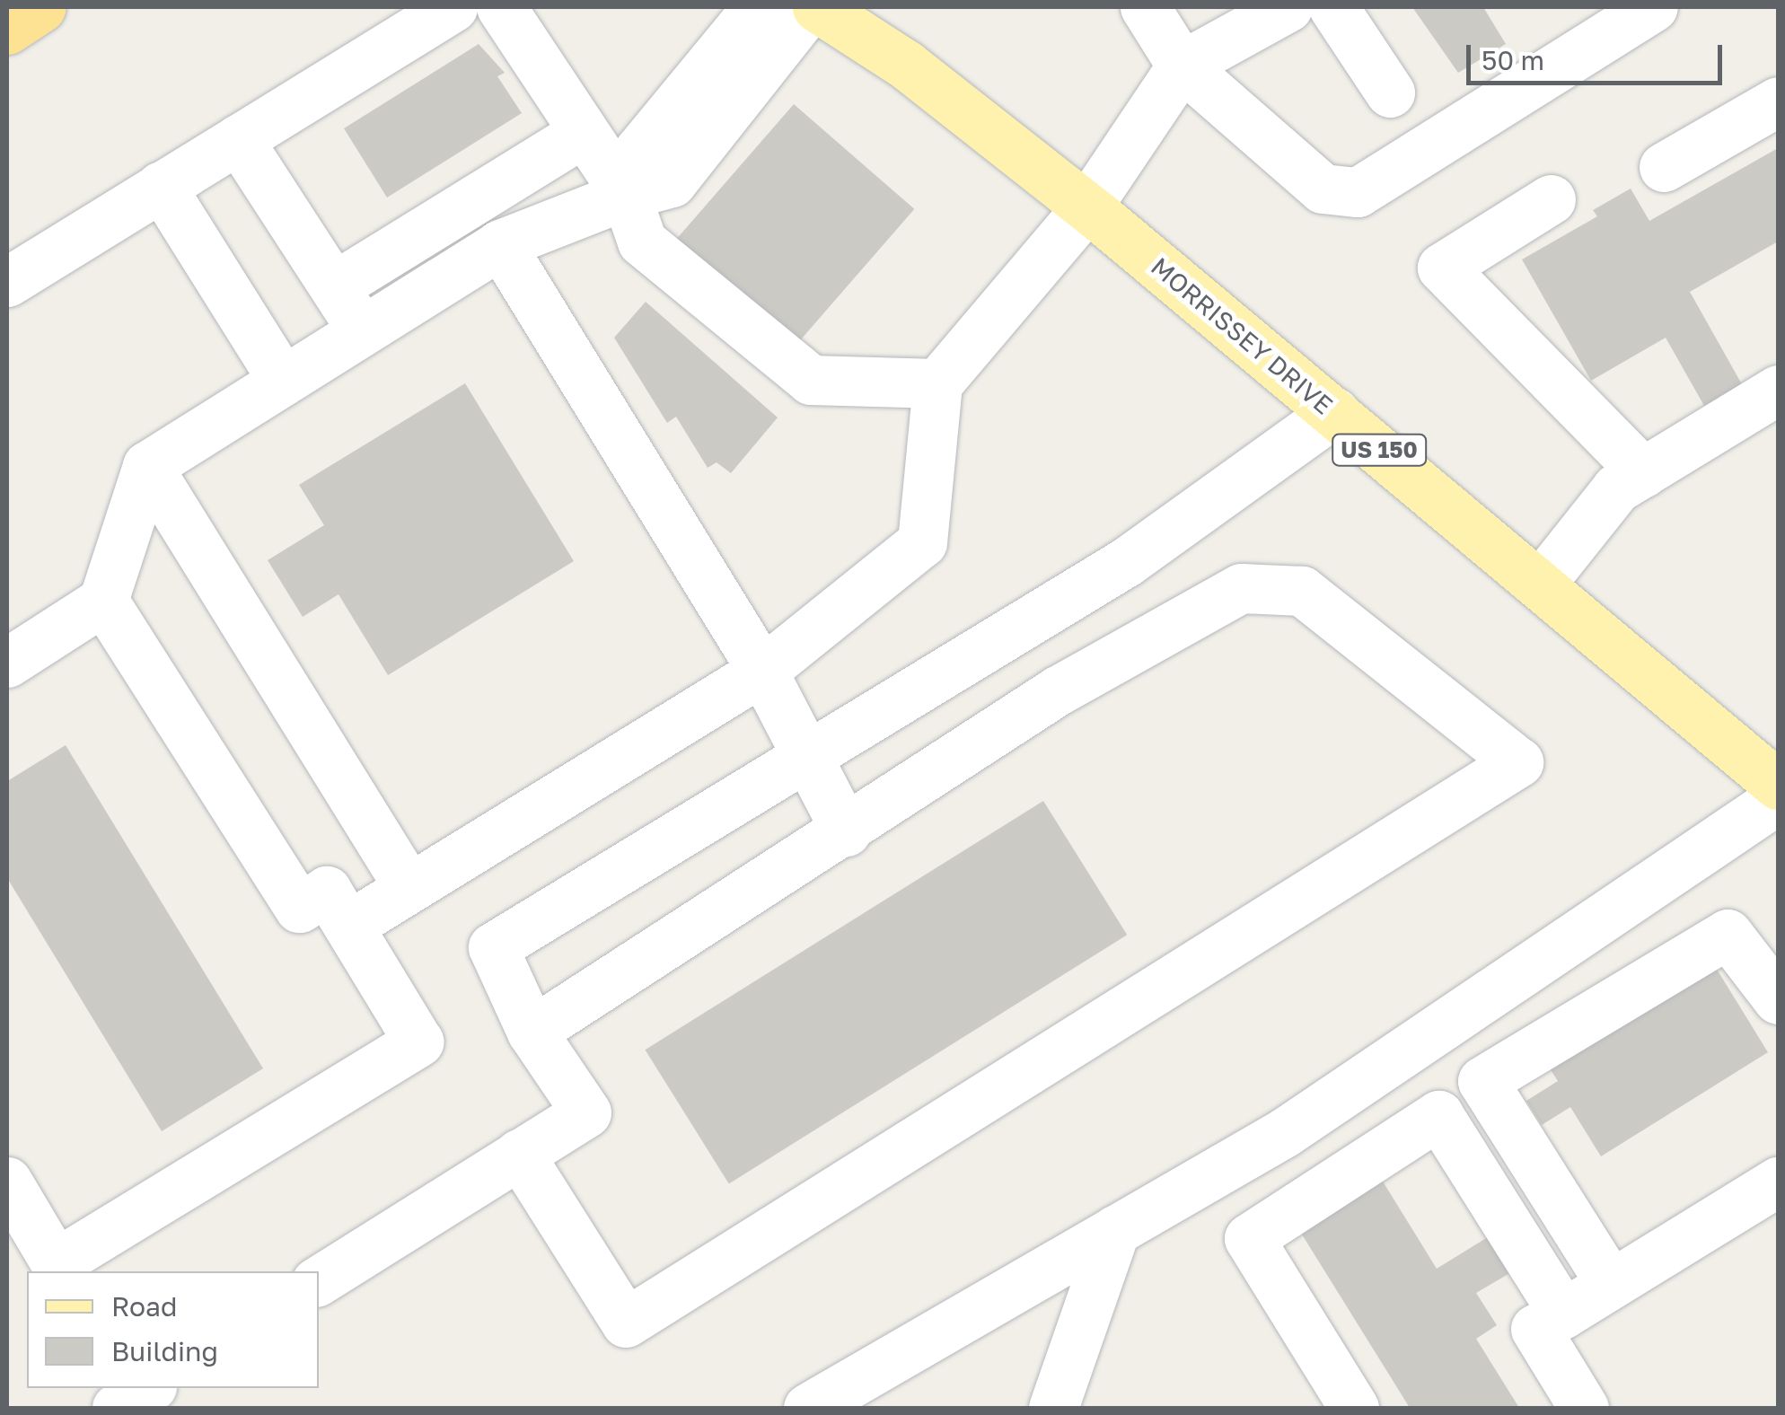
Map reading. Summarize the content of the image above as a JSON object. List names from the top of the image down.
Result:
{
  "streets": {
    "main road": ["MORRISSEY DRIVE", "US 150"]
  },
  "legend": ["Road", "Building"],
  "scale_bar": "50 m"
}
